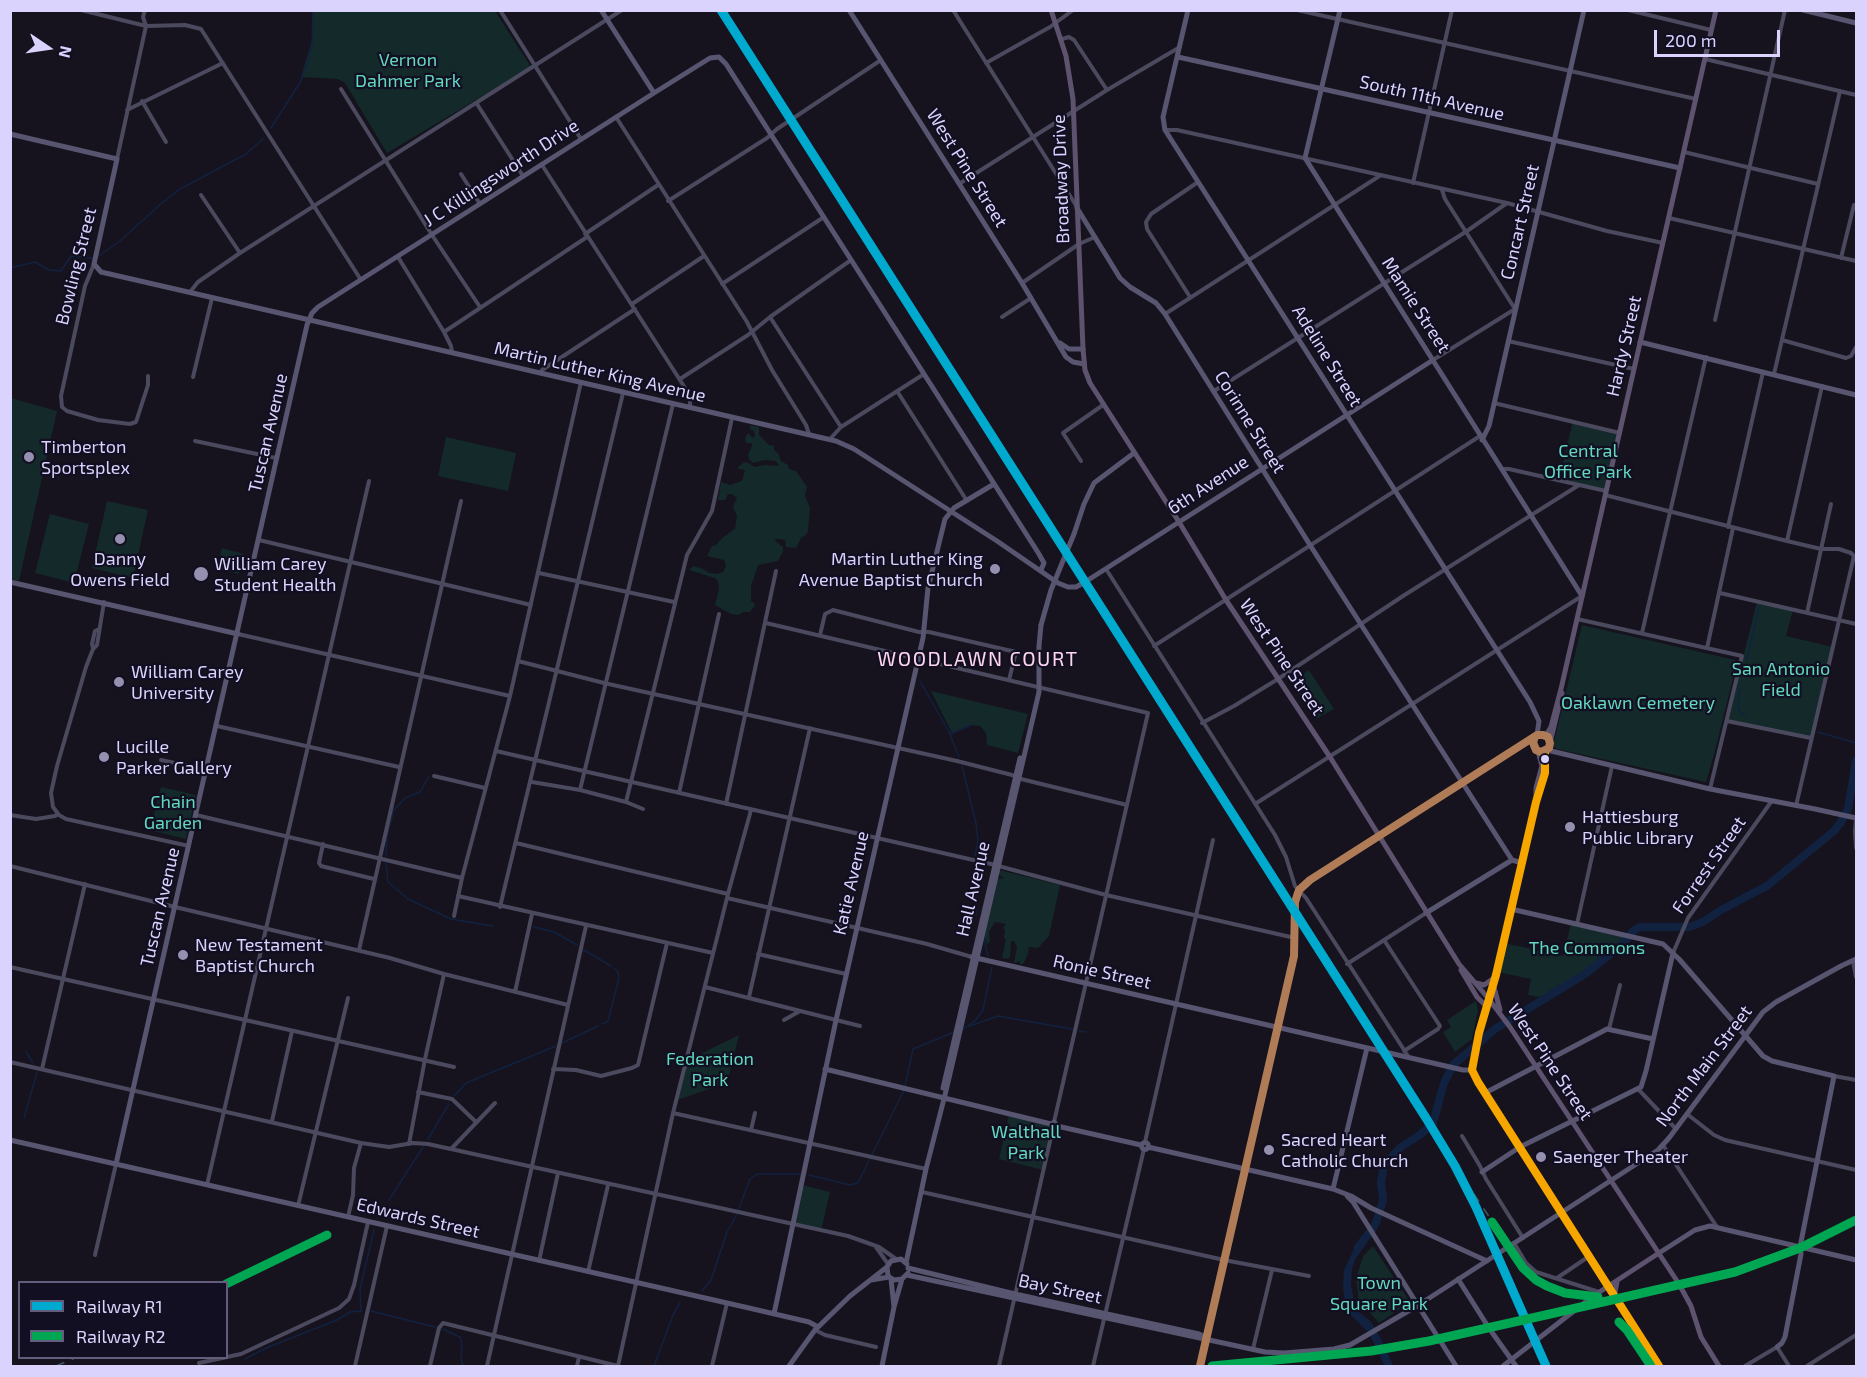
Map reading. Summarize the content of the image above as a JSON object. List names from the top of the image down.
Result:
{
  "streets": {
    "main road": ["West Pine Street", "Broadway Drive", "Hardy Street"],
    "street": [
      "South 11th Avenue",
      "J C Killingsworth Drive",
      "Concart Street",
      "Bowling Street",
      "Mamie Street",
      "Adeline Street",
      "Martin Luther King Avenue",
      "Corinne Street",
      "Tuscan Avenue",
      "6th Avenue",
      "Forrest Street",
      "Katie Avenue",
      "Hall Avenue",
      "Ronie Street",
      "North Main Street",
      "Edwards Street",
      "Bay Street"
    ]
  },
  "crossings": [
    ["South 11th Avenue", "Concart Street"],
    ["South 11th Avenue", "Hardy Street"],
    ["West Pine Street", "Broadway Drive"],
    ["West Pine Street", "Hardy Street"],
    ["West Pine Street", "6th Avenue"],
    ["West Pine Street", "Hall Avenue"],
    ["West Pine Street", "North Main Street"],
    ["J C Killingsworth Drive", "Martin Luther King Avenue"],
    ["J C Killingsworth Drive", "Tuscan Avenue"],
    ["Broadway Drive", "Corinne Street"],
    ["Concart Street", "Mamie Street"],
    ["Concart Street", "6th Avenue"],
    ["Bowling Street", "Martin Luther King Avenue"],
    ["Mamie Street", "Hardy Street"],
    ["Mamie Street", "6th Avenue"],
    ["Hardy Street", "Adeline Street"],
    ["Hardy Street", "Ronie Street"],
    ["Adeline Street", "6th Avenue"],
    ["Martin Luther King Avenue", "Tuscan Avenue"],
    ["Martin Luther King Avenue", "6th Avenue"],
    ["Martin Luther King Avenue", "Katie Avenue"],
    ["Corinne Street", "6th Avenue"],
    ["Tuscan Avenue", "Edwards Street"],
    ["Katie Avenue", "Ronie Street"],
    ["Katie Avenue", "Edwards Street"],
    ["Hall Avenue", "Ronie Street"],
    ["Hall Avenue", "Bay Street"],
    ["North Main Street", "Bay Street"]
  ],
  "districts": ["WOODLAWN COURT"],
  "parks": [
    "Vernon Dahmer Park",
    "Central Office Park",
    "San Antonio Field",
    "Oaklawn Cemetery",
    "Chain Garden",
    "The Commons",
    "Federation Park",
    "Walthall Park",
    "Town Square Park"
  ],
  "places": [
    "Timberton Sportsplex",
    "Danny Owens Field",
    "Martin Luther King Avenue Baptist Church",
    "William Carey Student Health",
    "William Carey University",
    "Lucille Parker Gallery",
    "Hattiesburg Public Library",
    "New Testament Baptist Church",
    "Sacred Heart Catholic Church",
    "Saenger Theater"
  ],
  "lines": ["rail line R1", "rail line R2"],
  "legend": ["Railway R1", "Railway R2"],
  "scale_bar": "200 m",
  "north": "right"
}
